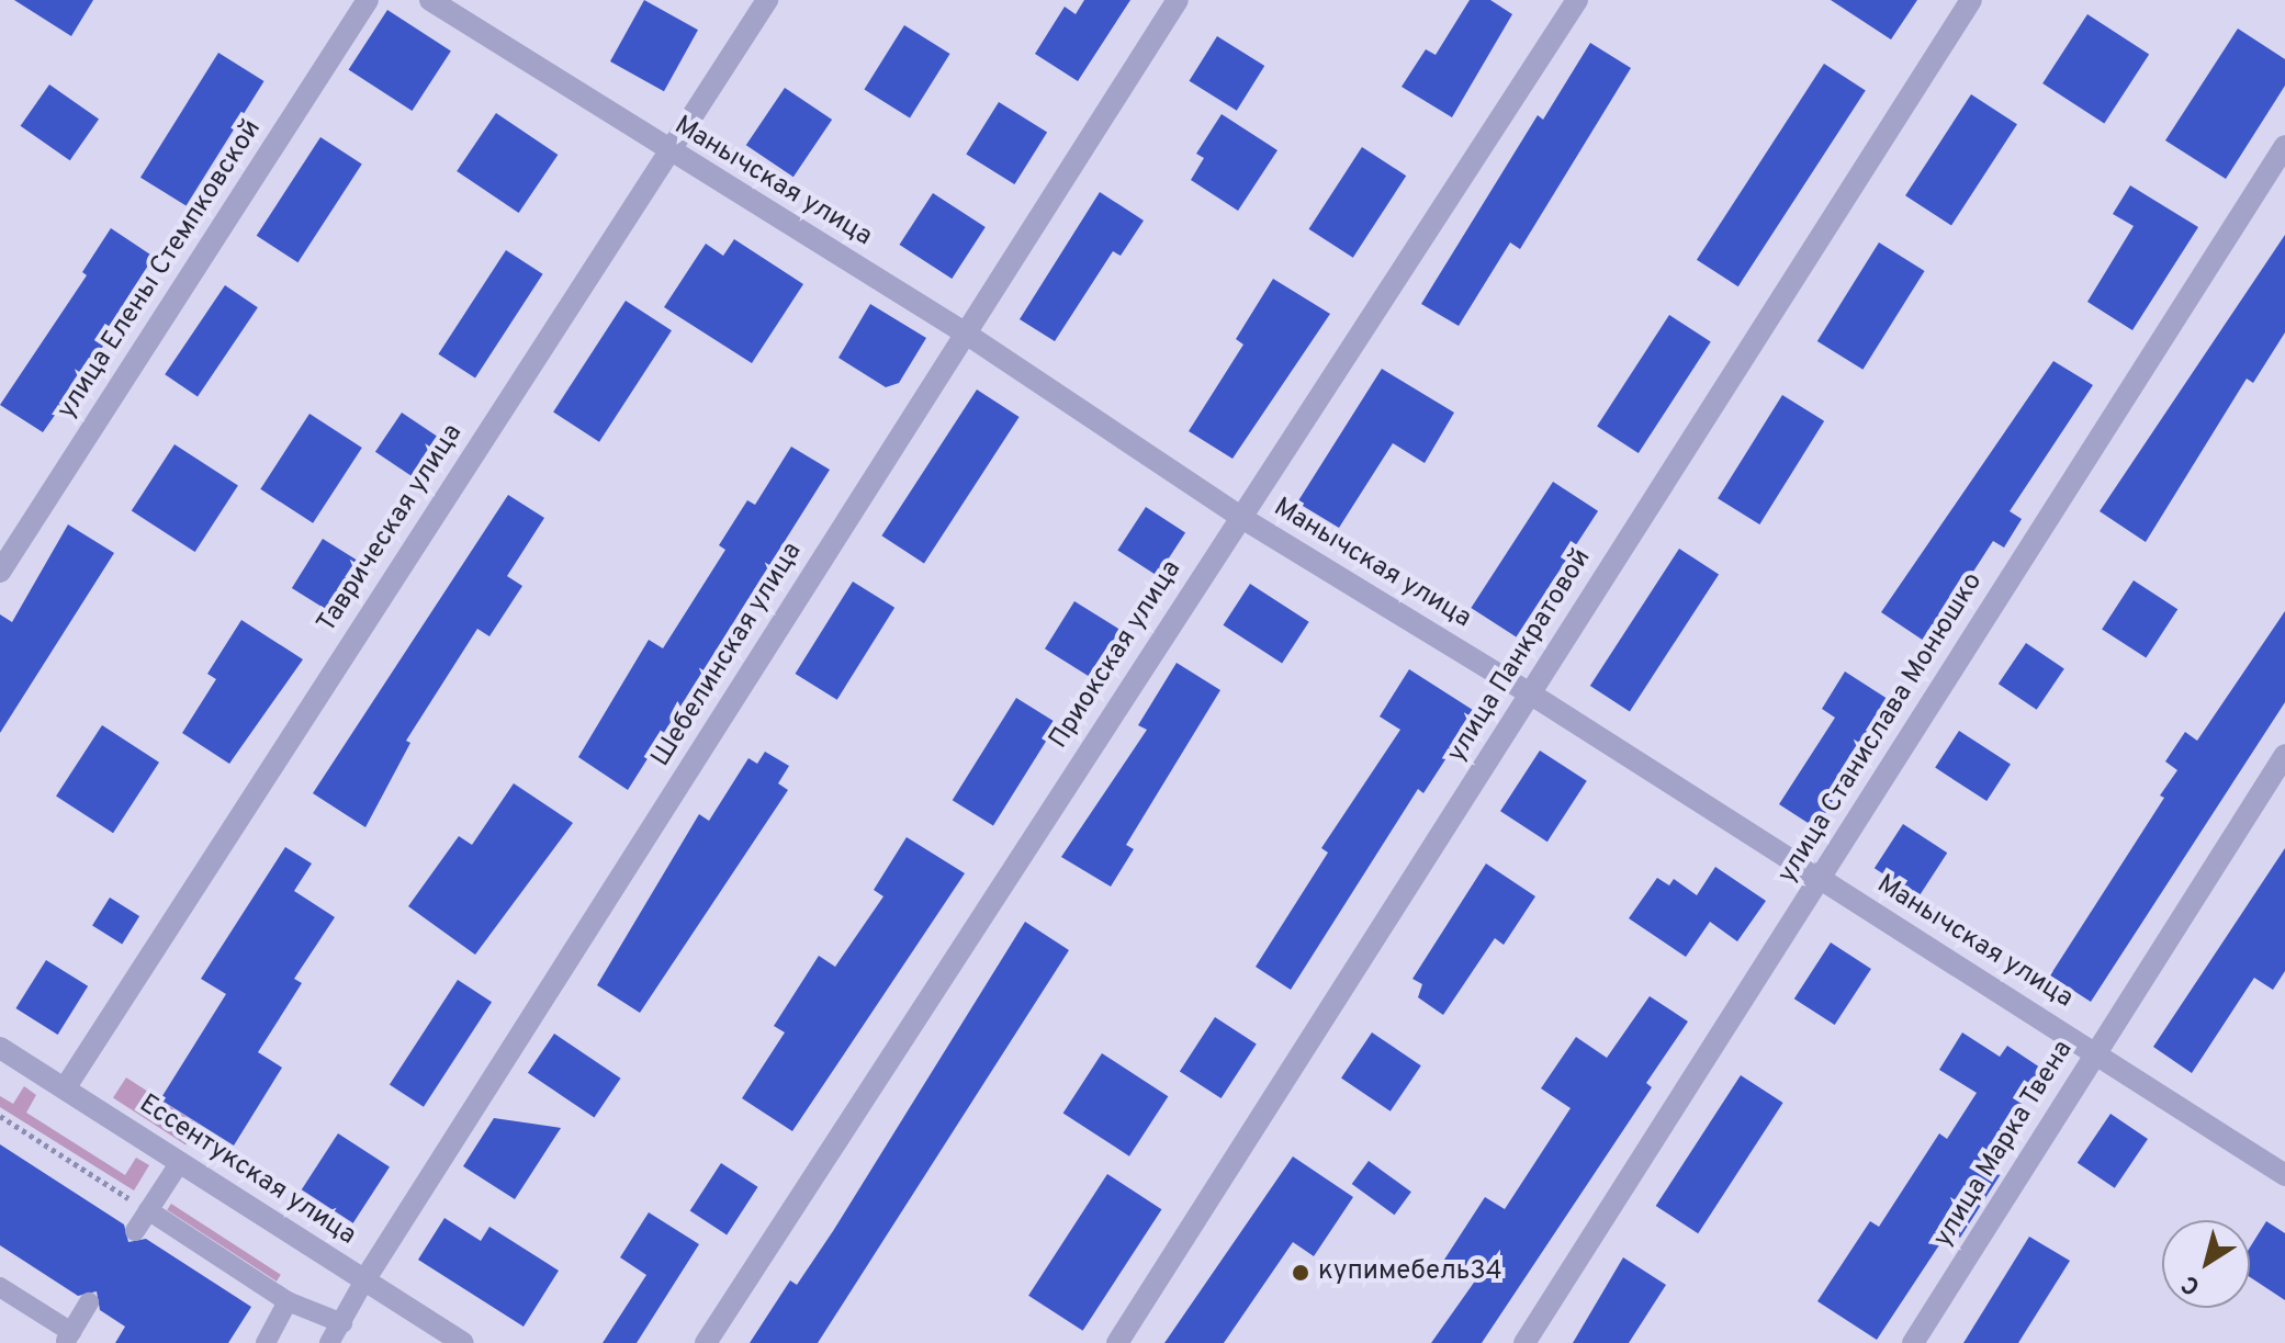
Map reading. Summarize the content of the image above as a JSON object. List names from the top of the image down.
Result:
{
  "streets": {
    "street": [
      "Манычская улица",
      "улица Елены Стемпковской",
      "Таврическая улица",
      "Шебелинская улица",
      "Приокская улица",
      "улица Панкратовой",
      "улица Станислава Монюшко",
      "улица Марка Твена",
      "Ессентукская улица"
    ]
  },
  "crossings": [
    ["Манычская улица", "Таврическая улица"],
    ["Манычская улица", "Шебелинская улица"],
    ["Манычская улица", "Приокская улица"],
    ["Манычская улица", "улица Панкратовой"],
    ["Манычская улица", "улица Станислава Монюшко"],
    ["Манычская улица", "улица Марка Твена"],
    ["Таврическая улица", "Ессентукская улица"],
    ["Шебелинская улица", "Ессентукская улица"]
  ],
  "places": ["купимебель34"],
  "north": "bottom left"
}
